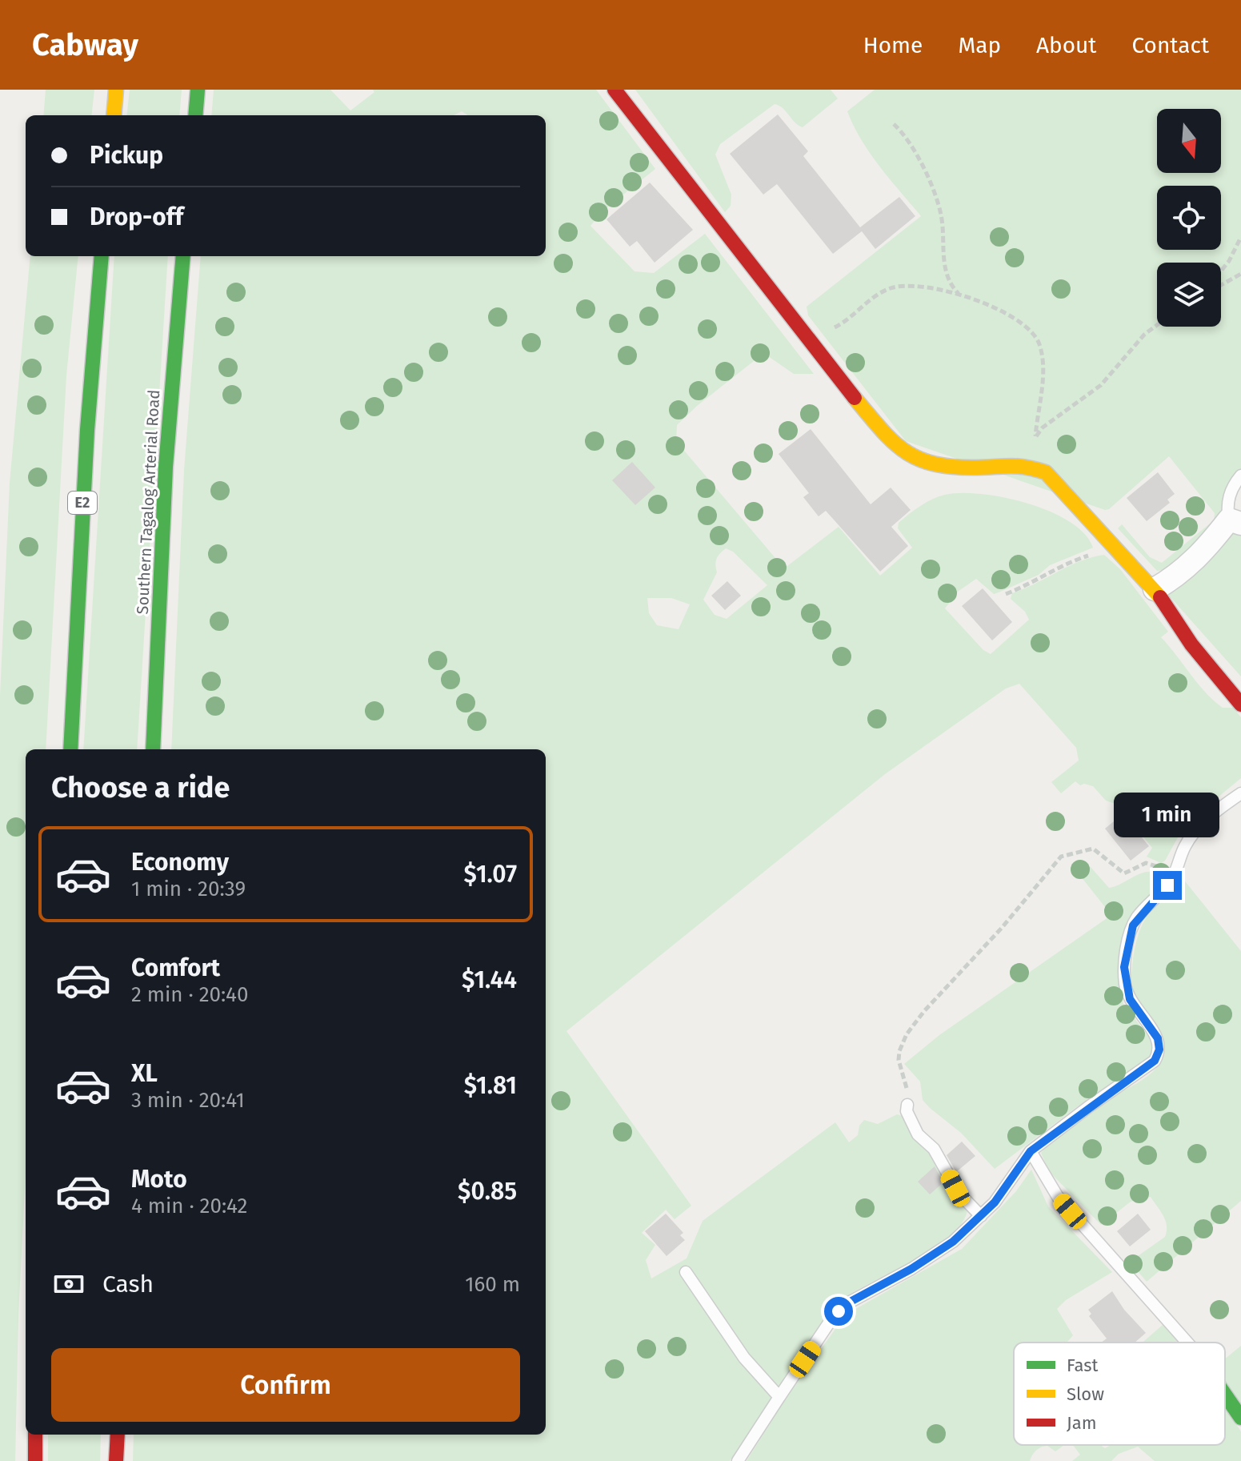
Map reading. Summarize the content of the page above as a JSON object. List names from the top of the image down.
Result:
{
  "streets": {
    "main road": ["Southern Tagalog Arterial Road", "E2"]
  },
  "legend": ["Fast", "Slow", "Jam"],
  "north": "bottom",
  "page": {
    "header": "Cabway",
    "nav": [
      "Home",
      "Map",
      "About",
      "Contact"
    ],
    "banner": ["Pickup", "Drop-off"],
    "heading": "Choose a ride",
    "bubble": "1 min",
    "list": [
      {
        "name": "Economy",
        "note": "1 min · 20:39",
        "value": "$1.07"
      },
      {
        "name": "Comfort",
        "note": "2 min · 20:40",
        "value": "$1.44"
      },
      {
        "name": "XL",
        "note": "3 min · 20:41",
        "value": "$1.81"
      },
      {
        "name": "Moto",
        "note": "4 min · 20:42",
        "value": "$0.85"
      }
    ],
    "pay": ["Cash", "160 m"],
    "buttons": "Confirm"
  }
}
